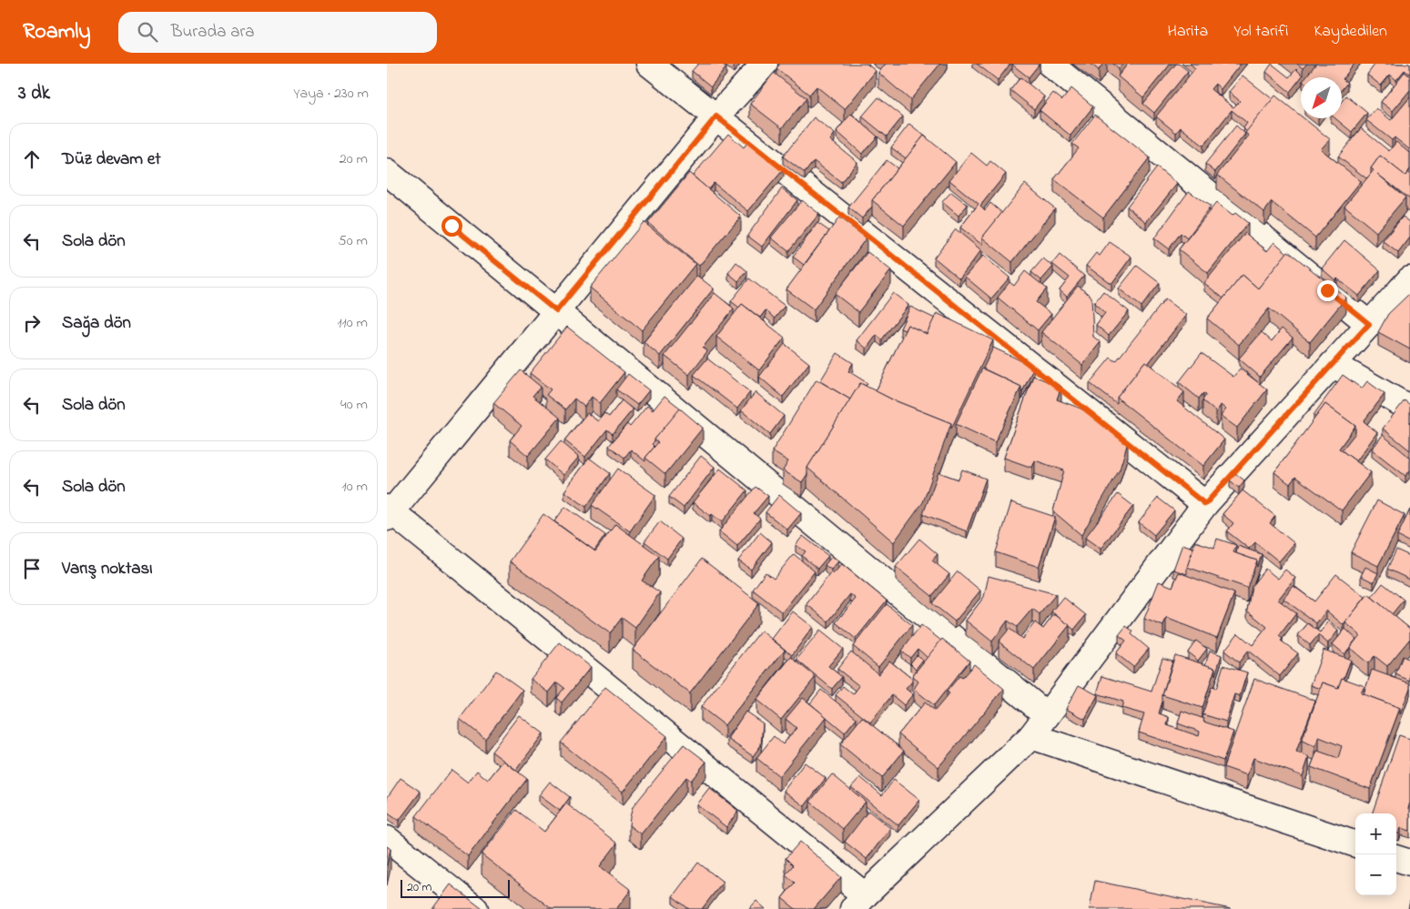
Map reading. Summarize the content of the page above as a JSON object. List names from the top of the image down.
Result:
{
  "scale_bar": "20 m",
  "north": "bottom left",
  "page": {
    "header": "Roamly",
    "search": "Burada ara",
    "nav": ["Harita", "Yol tarifi", "Kaydedilen"],
    "heading": ["3 dk", "Yaya · 230 m"],
    "list": [
      ["Düz devam et", "20 m"],
      ["Sola dön", "50 m"],
      ["Sağa dön", "110 m"],
      ["Sola dön", "40 m"],
      ["Sola dön", "10 m"],
      "Varış noktası"
    ],
    "map_buttons": ["+", "−"],
    "scale": "20 m"
  }
}
